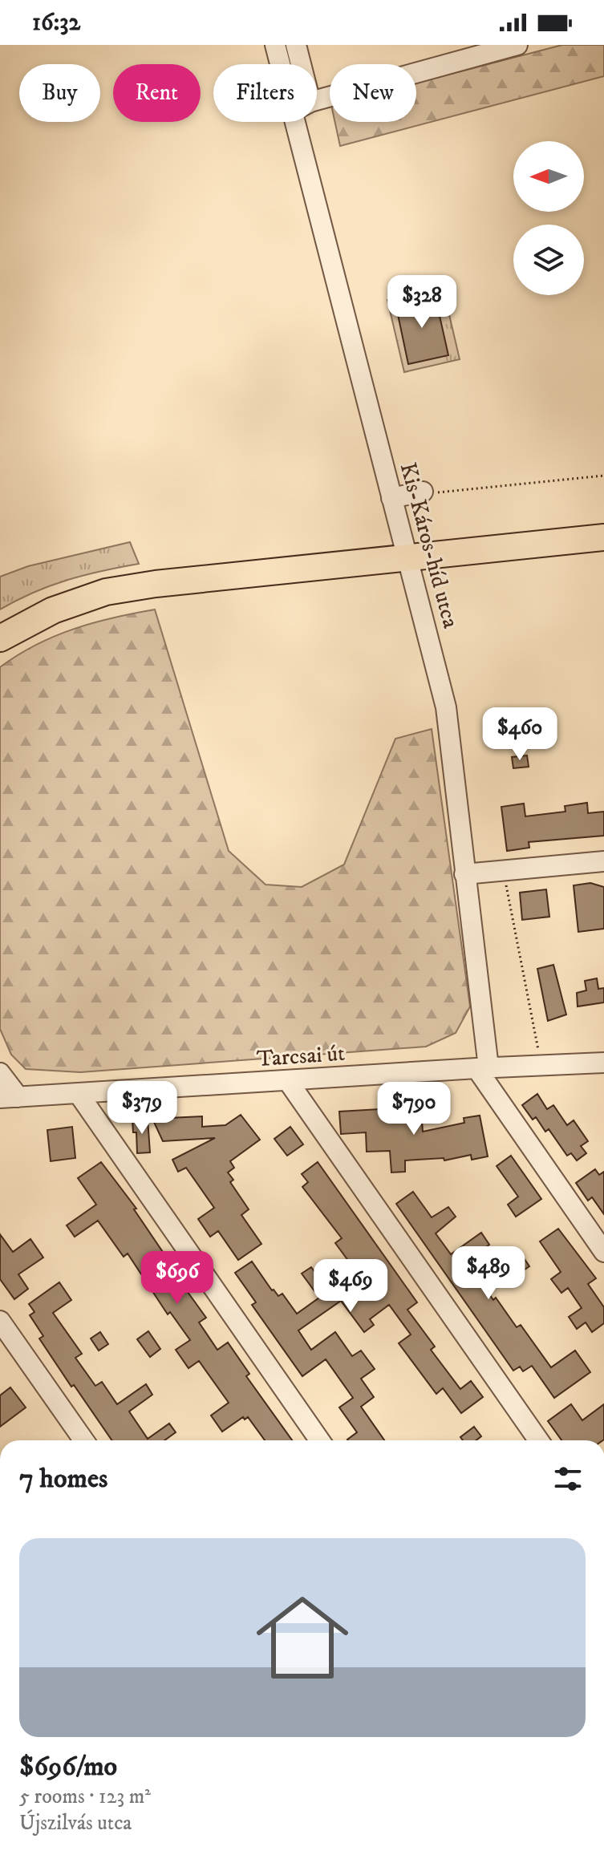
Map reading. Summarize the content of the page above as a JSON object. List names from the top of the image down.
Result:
{
  "streets": {
    "street": ["Kis-Káros-híd utca", "Tarcsai út"]
  },
  "crossings": [
    ["Kis-Káros-híd utca", "Tarcsai út"]
  ],
  "north": "left",
  "page": {
    "status": "16:32",
    "chip": [
      "Buy",
      "Rent",
      "Filters",
      "New"
    ],
    "price": [
      "$328",
      "$460",
      "$379",
      "$790",
      "$489",
      "$696",
      "$469"
    ],
    "heading": "7 homes",
    "list": [
      {
        "name": "$696/mo",
        "note": "5 rooms · 123 m² · Újszilvás utca"
      }
    ]
  }
}
